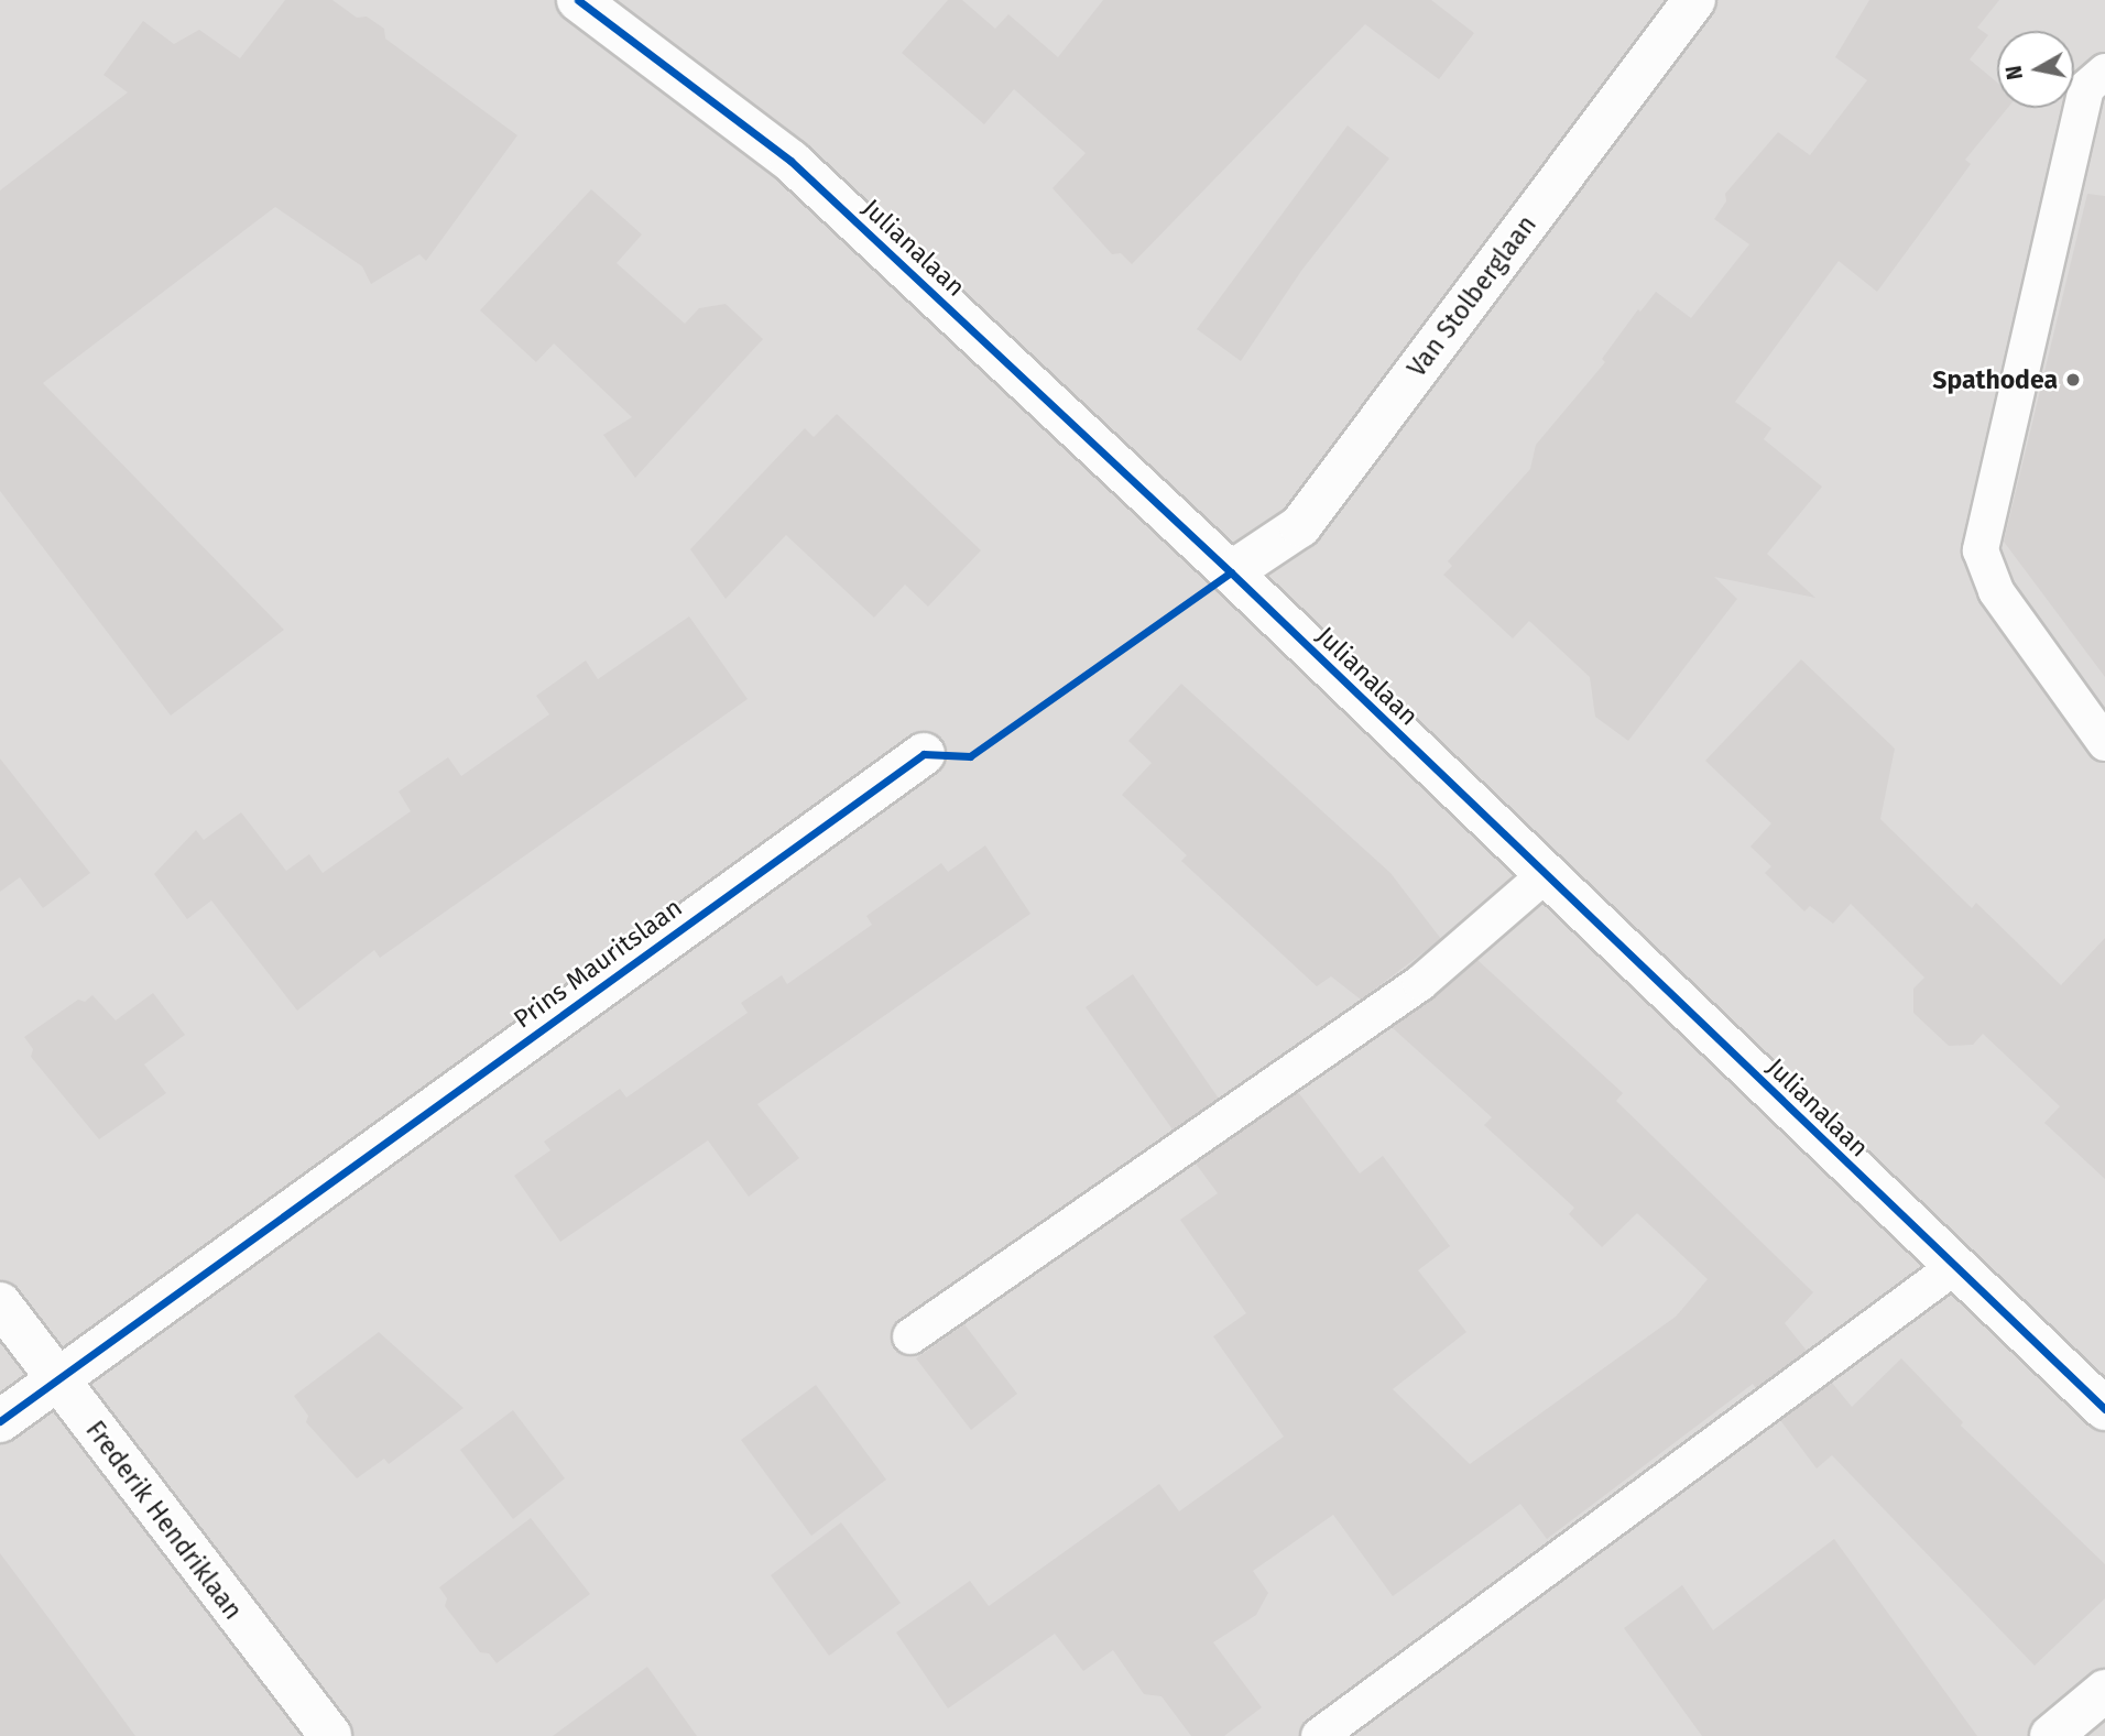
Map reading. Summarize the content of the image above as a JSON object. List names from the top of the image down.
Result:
{
  "streets": {
    "street": [
      "Julianalaan",
      "Van Stolberglaan",
      "Prins Mauritslaan",
      "Frederik Hendriklaan"
    ]
  },
  "crossings": [
    ["Julianalaan", "Van Stolberglaan"],
    ["Prins Mauritslaan", "Frederik Hendriklaan"]
  ],
  "places": ["Spathodea"],
  "north": "left"
}
